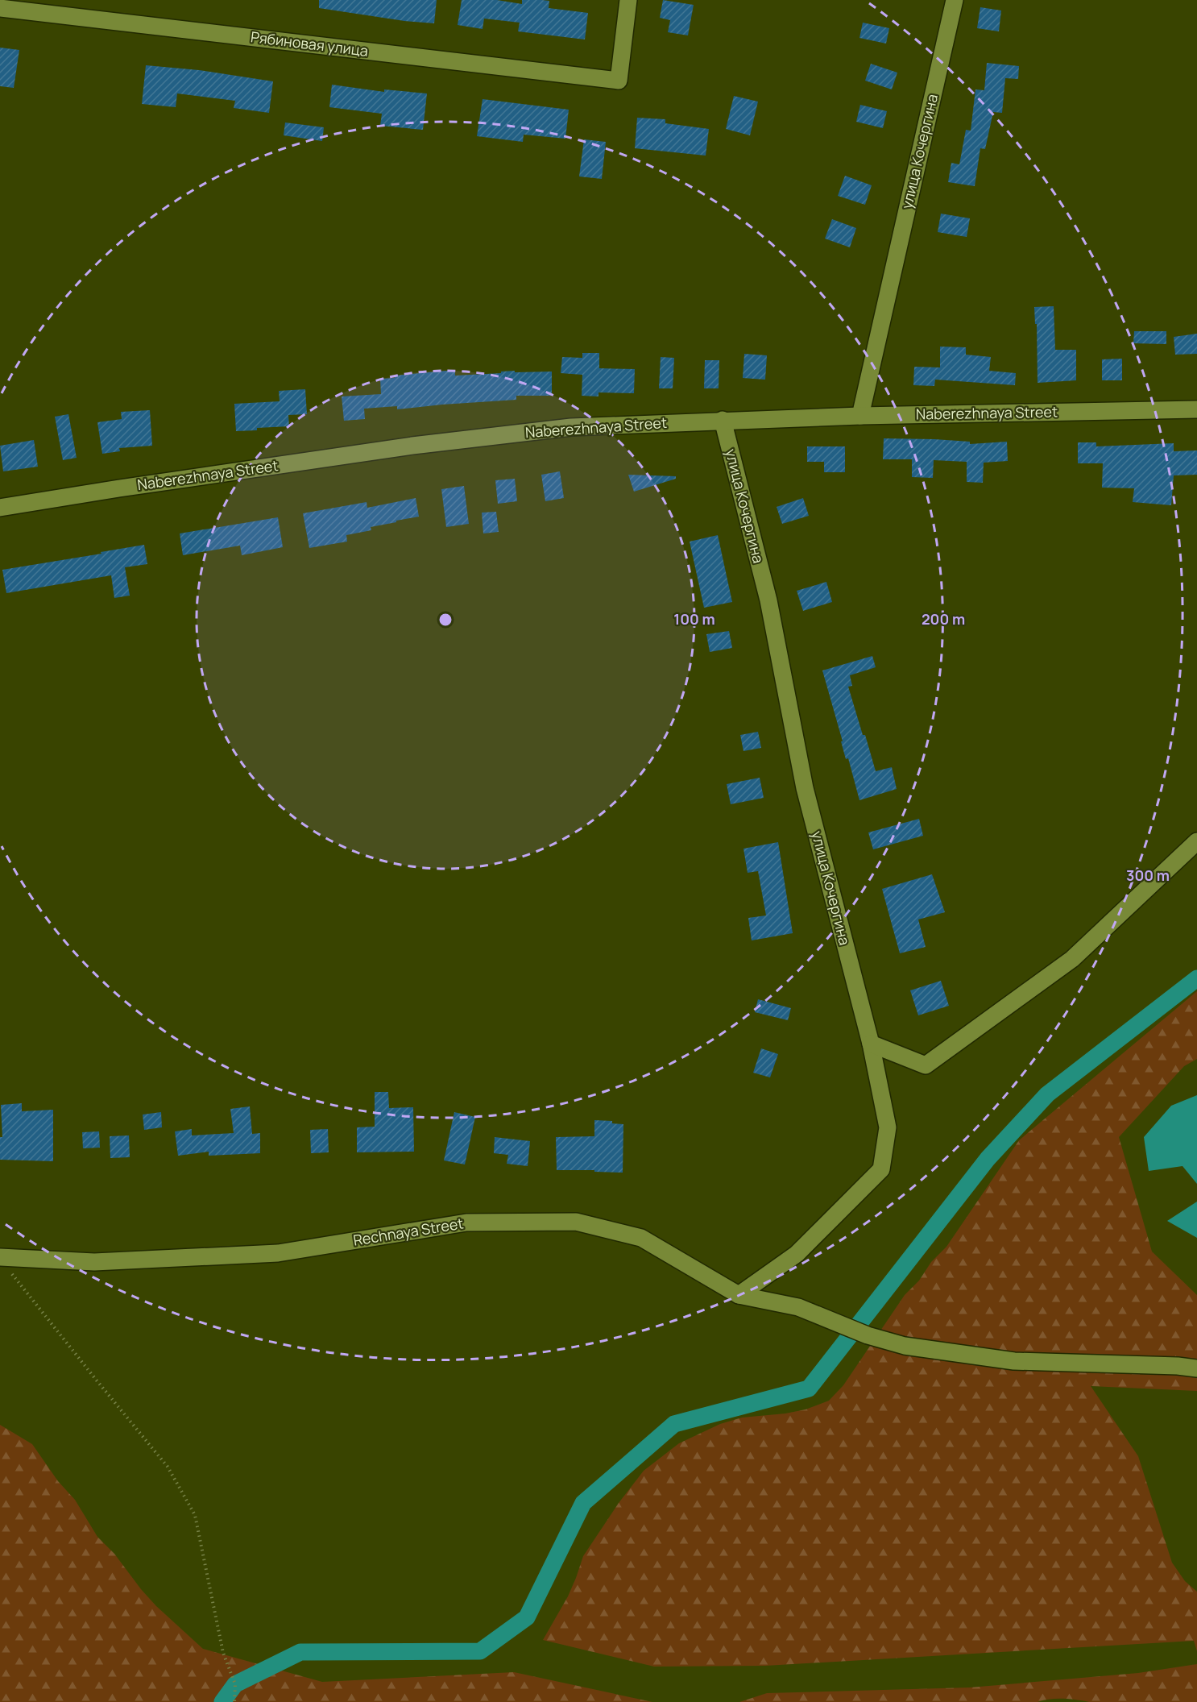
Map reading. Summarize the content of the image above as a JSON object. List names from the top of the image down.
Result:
{
  "streets": {
    "street": [
      "Рябиновая улица",
      "улица Кочергина",
      "Naberezhnaya Street",
      "Rechnaya Street"
    ]
  },
  "crossings": [
    ["улица Кочергина", "Naberezhnaya Street"],
    ["улица Кочергина", "Rechnaya Street"]
  ],
  "rings": ["100 m", "200 m", "300 m"]
}
